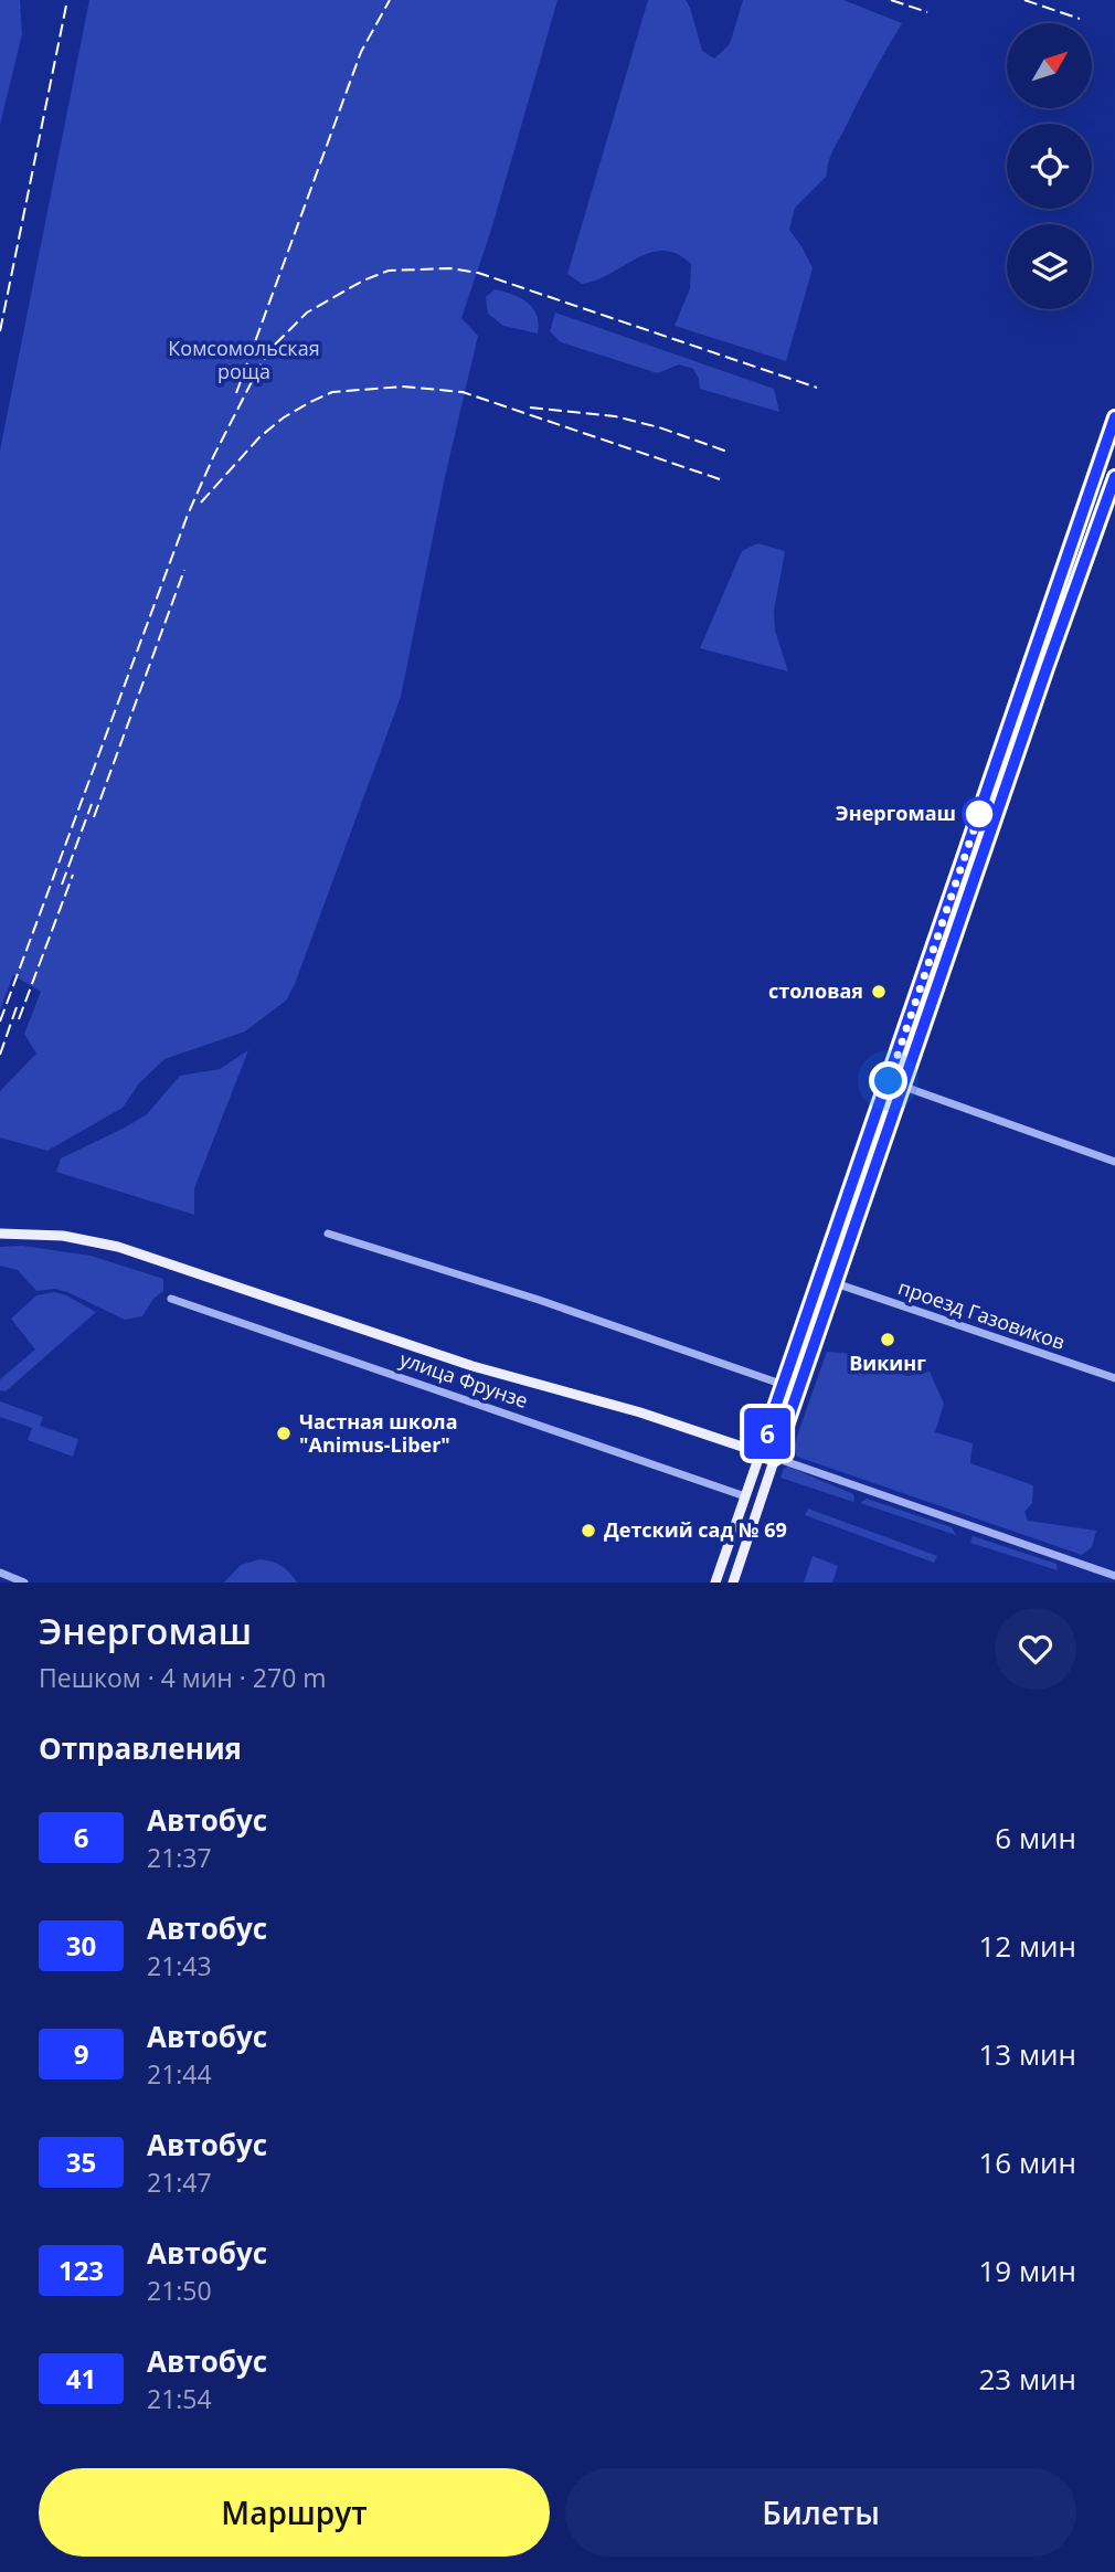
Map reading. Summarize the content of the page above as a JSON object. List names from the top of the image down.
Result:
{
  "streets": {
    "street": ["проезд Газовиков", "улица Фрунзе"]
  },
  "parks": ["Комсомольская роща"],
  "places": [
    "Энергомаш",
    "столовая",
    "Викинг",
    "Частная школа \"Animus-Liber\"",
    "Детский сад № 69"
  ],
  "lines": ["bus line 6"],
  "north": "top right",
  "page": {
    "on_map": "6",
    "heading": [
      ["Энергомаш", "Пешком · 4 мин · 270 m"],
      "Отправления"
    ],
    "list": [
      {
        "mark": "6",
        "name": "Автобус",
        "note": "21:37",
        "value": "6 мин"
      },
      {
        "mark": "30",
        "name": "Автобус",
        "note": "21:43",
        "value": "12 мин"
      },
      {
        "mark": "9",
        "name": "Автобус",
        "note": "21:44",
        "value": "13 мин"
      },
      {
        "mark": "35",
        "name": "Автобус",
        "note": "21:47",
        "value": "16 мин"
      },
      {
        "mark": "123",
        "name": "Автобус",
        "note": "21:50",
        "value": "19 мин"
      },
      {
        "mark": "41",
        "name": "Автобус",
        "note": "21:54",
        "value": "23 мин"
      }
    ],
    "buttons": ["Маршрут", "Билеты"]
  }
}
